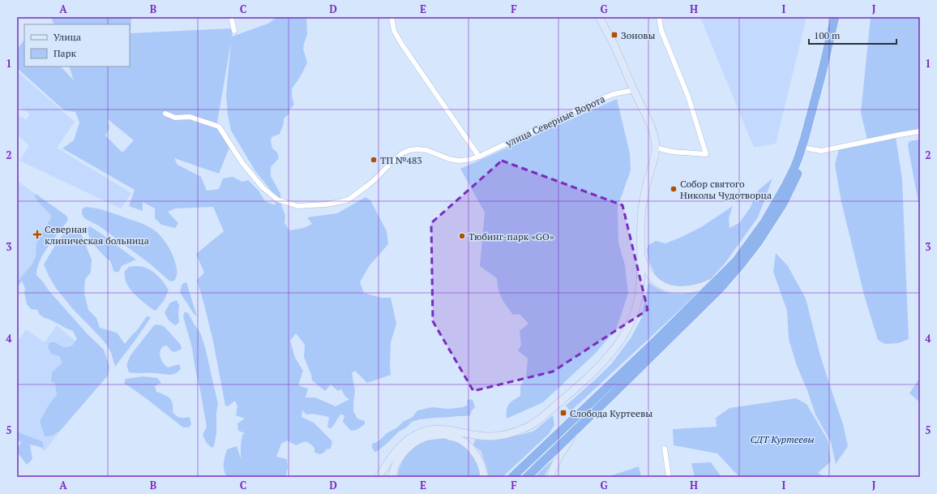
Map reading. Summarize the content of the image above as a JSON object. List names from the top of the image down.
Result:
{
  "streets": {
    "street": ["улица Северные Ворота"]
  },
  "parks": ["СДТ Куртеевы"],
  "places": {
    "transit": ["Зоновы", "Слобода Куртеевы"],
    "other": ["ТП №483", "Собор святого Николы Чудотворца", "Тюбинг-парк «GO»"],
    "health": ["Северная клиническая больница"]
  },
  "legend": ["Улица", "Парк"],
  "scale_bar": "100 m",
  "grid": {
    "columns": [
      "A",
      "B",
      "C",
      "D",
      "E",
      "F",
      "G",
      "H",
      "I",
      "J"
    ],
    "rows": [
      "1",
      "2",
      "3",
      "4",
      "5"
    ]
  }
}
